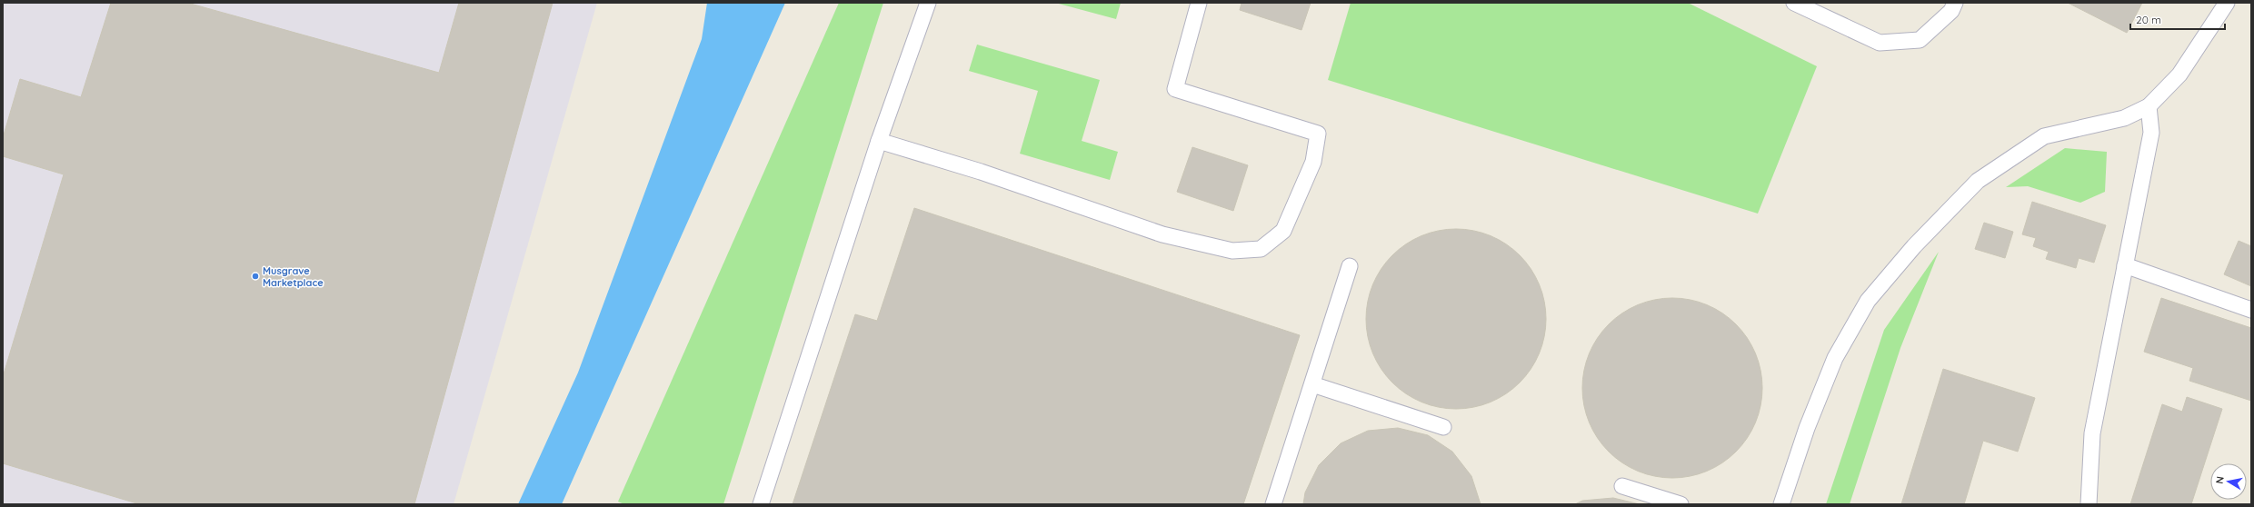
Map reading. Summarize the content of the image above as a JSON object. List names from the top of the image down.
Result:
{
  "places": ["Musgrave Marketplace"],
  "scale_bar": "20 m",
  "north": "left"
}
